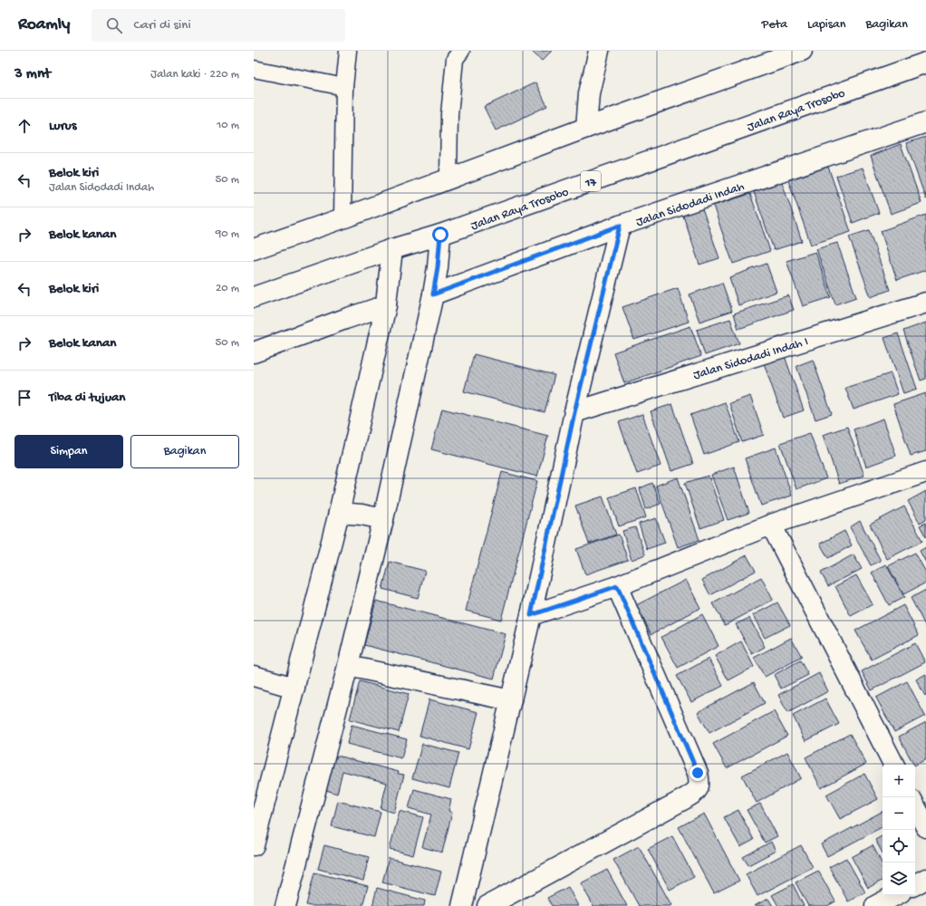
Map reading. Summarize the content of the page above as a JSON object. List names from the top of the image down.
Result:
{
  "streets": {
    "main road": [
      "Jalan Raya Trosobo",
      "17",
      "Jalan Sidodadi Indah",
      "Jalan Sidodadi Indah I"
    ]
  },
  "page": {
    "header": "Roamly",
    "search": "Cari di sini",
    "nav": ["Peta", "Lapisan", "Bagikan"],
    "heading": ["3 mnt", "Jalan kaki · 220 m"],
    "list": [
      ["Lurus", "10 m"],
      ["Belok kiri", "Jalan Sidodadi Indah", "50 m"],
      ["Belok kanan", "90 m"],
      ["Belok kiri", "20 m"],
      ["Belok kanan", "50 m"],
      "Tiba di tujuan"
    ],
    "buttons": ["Simpan", "Bagikan"],
    "map_buttons": ["+", "−"]
  }
}
